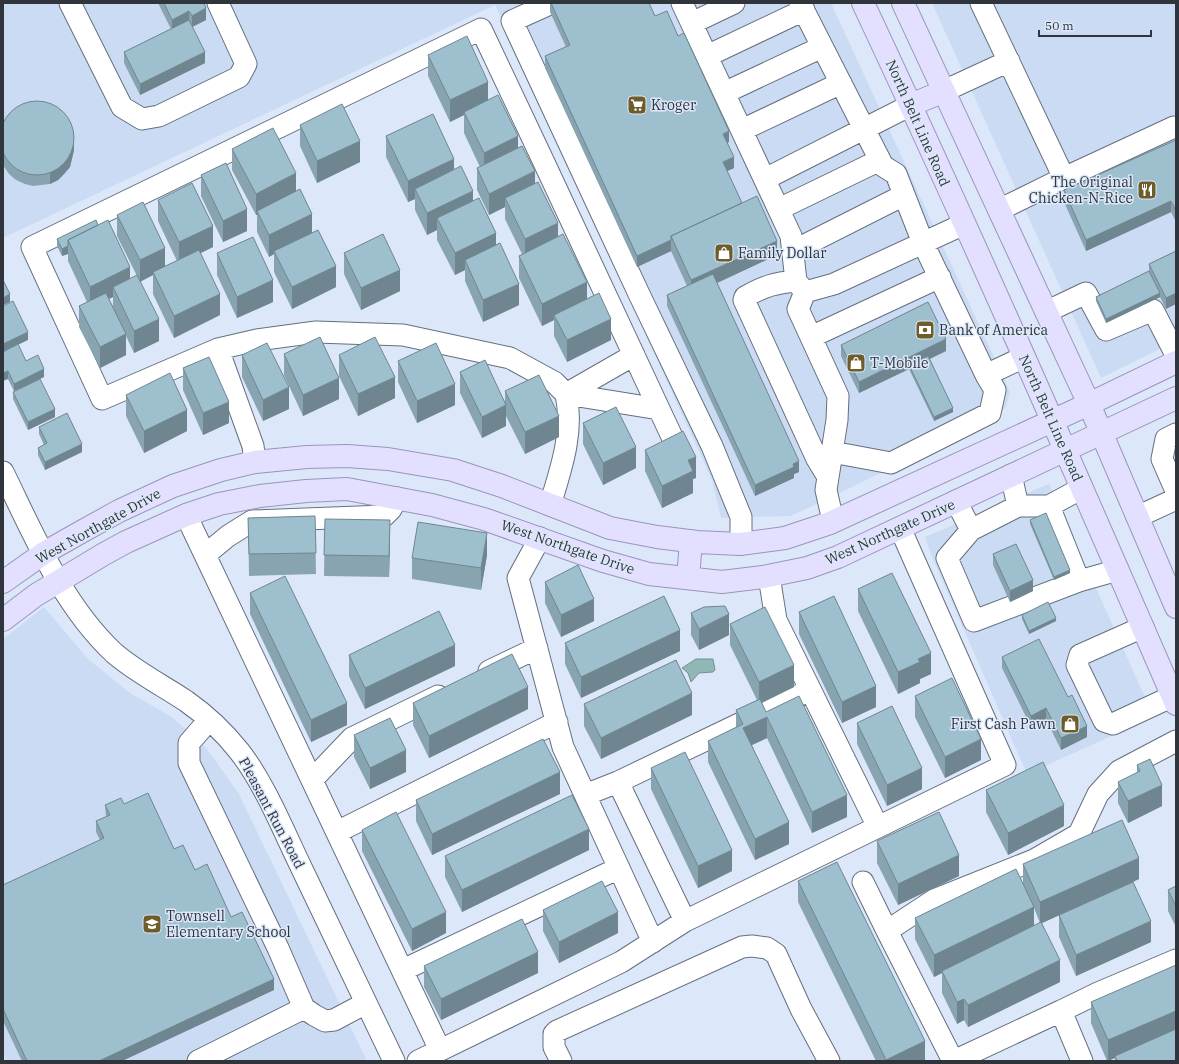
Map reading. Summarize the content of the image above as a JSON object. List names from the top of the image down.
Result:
{
  "streets": {
    "main road": ["North Belt Line Road", "West Northgate Drive"],
    "street": ["Pleasant Run Road"]
  },
  "crossings": [
    ["North Belt Line Road", "West Northgate Drive"],
    ["West Northgate Drive", "Pleasant Run Road"]
  ],
  "places": {
    "supermarket": ["Kroger"],
    "restaurant": ["The Original Chicken-N-Rice"],
    "shop": ["Family Dollar", "T-Mobile", "First Cash Pawn"],
    "bank": ["Bank of America"],
    "school or university": ["Townsell Elementary School"]
  },
  "scale_bar": "50 m"
}
